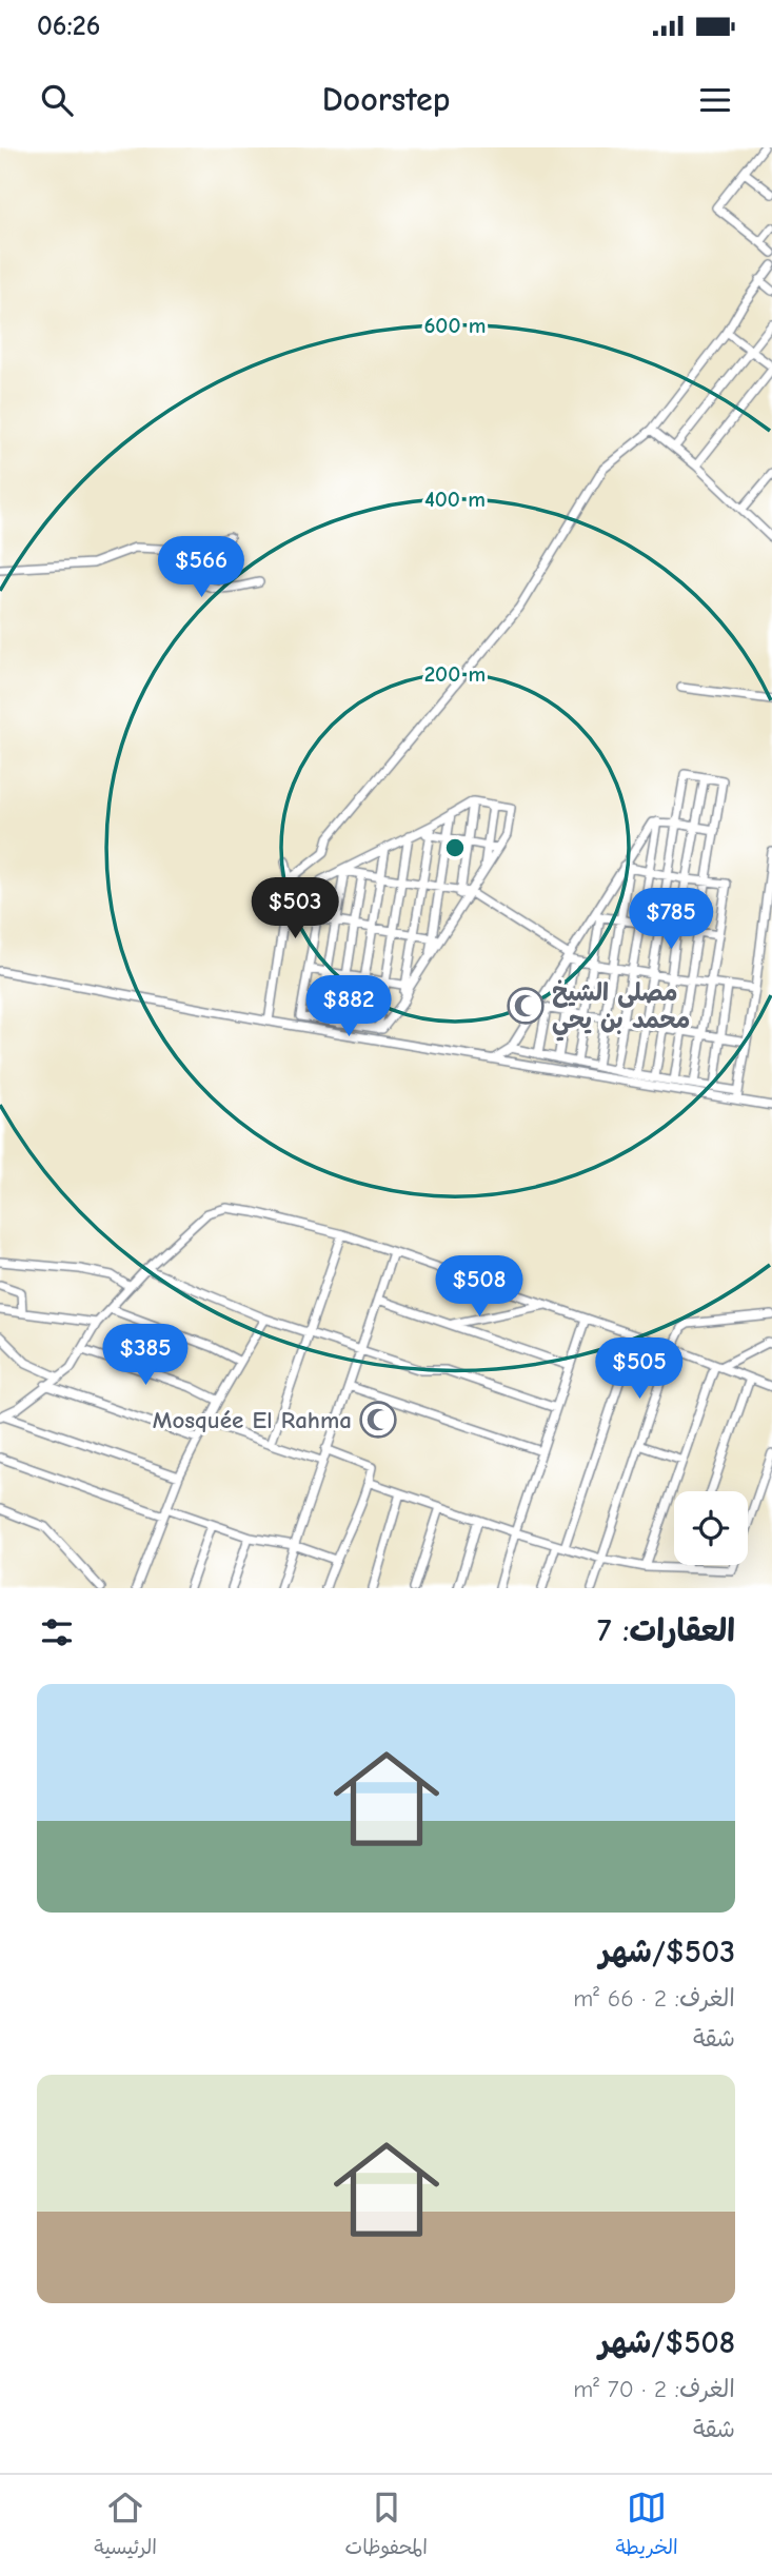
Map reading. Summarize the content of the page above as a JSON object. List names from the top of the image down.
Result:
{
  "places": {
    "mosque": ["مصلى الشيخ محمد بن يحي", "Mosquée El Rahma"]
  },
  "page": {
    "status": "06:26",
    "header": "Doorstep",
    "price": [
      "$566",
      "$503",
      "$785",
      "$882",
      "$508",
      "$385",
      "$505"
    ],
    "heading": "العقارات: 7",
    "list": [
      {
        "name": "$503/شهر",
        "note": "الغرف: 2 · 66 m² · شقة"
      },
      {
        "name": "$508/شهر",
        "note": "الغرف: 2 · 70 m² · شقة"
      }
    ],
    "tabs": ["الخريطة", "المحفوظات", "الرئيسية"]
  },
  "rings": ["600 m", "400 m", "200 m"]
}
